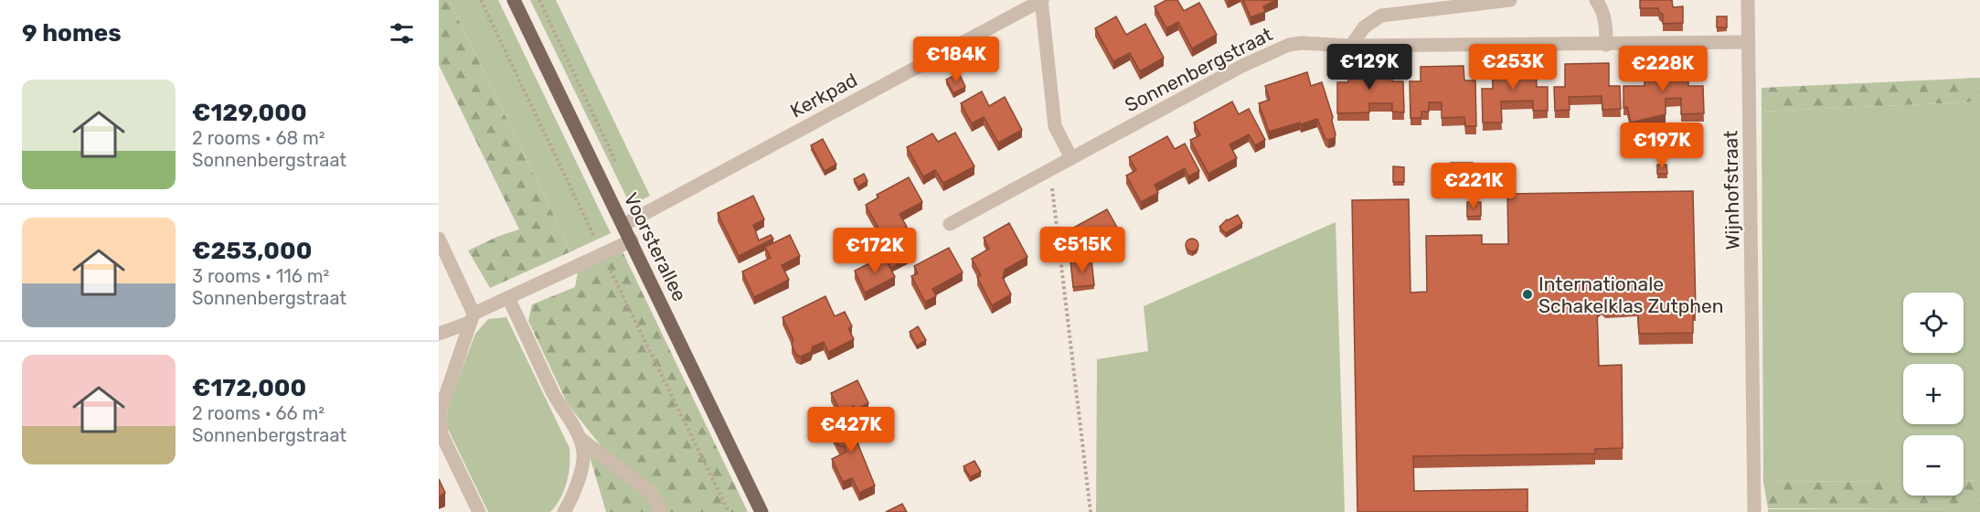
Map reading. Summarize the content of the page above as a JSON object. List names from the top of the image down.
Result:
{
  "streets": {
    "main road": ["Voorsterallee"],
    "street": ["Sonnenbergstraat", "Kerkpad", "Wijnhofstraat"]
  },
  "crossings": [
    ["Sonnenbergstraat", "Wijnhofstraat"],
    ["Kerkpad", "Voorsterallee"]
  ],
  "places": ["Internationale Schakelklas Zutphen"],
  "page": {
    "heading": "9 homes",
    "price": [
      "€184K",
      "€129K",
      "€253K",
      "€228K",
      "€197K",
      "€221K",
      "€515K",
      "€172K",
      "€427K"
    ],
    "list": [
      {
        "name": "€129,000",
        "note": "2 rooms · 68 m² · Sonnenbergstraat"
      },
      {
        "name": "€253,000",
        "note": "3 rooms · 116 m² · Sonnenbergstraat"
      },
      {
        "name": "€172,000",
        "note": "2 rooms · 66 m² · Sonnenbergstraat"
      }
    ],
    "map_buttons": ["+", "−"]
  }
}
